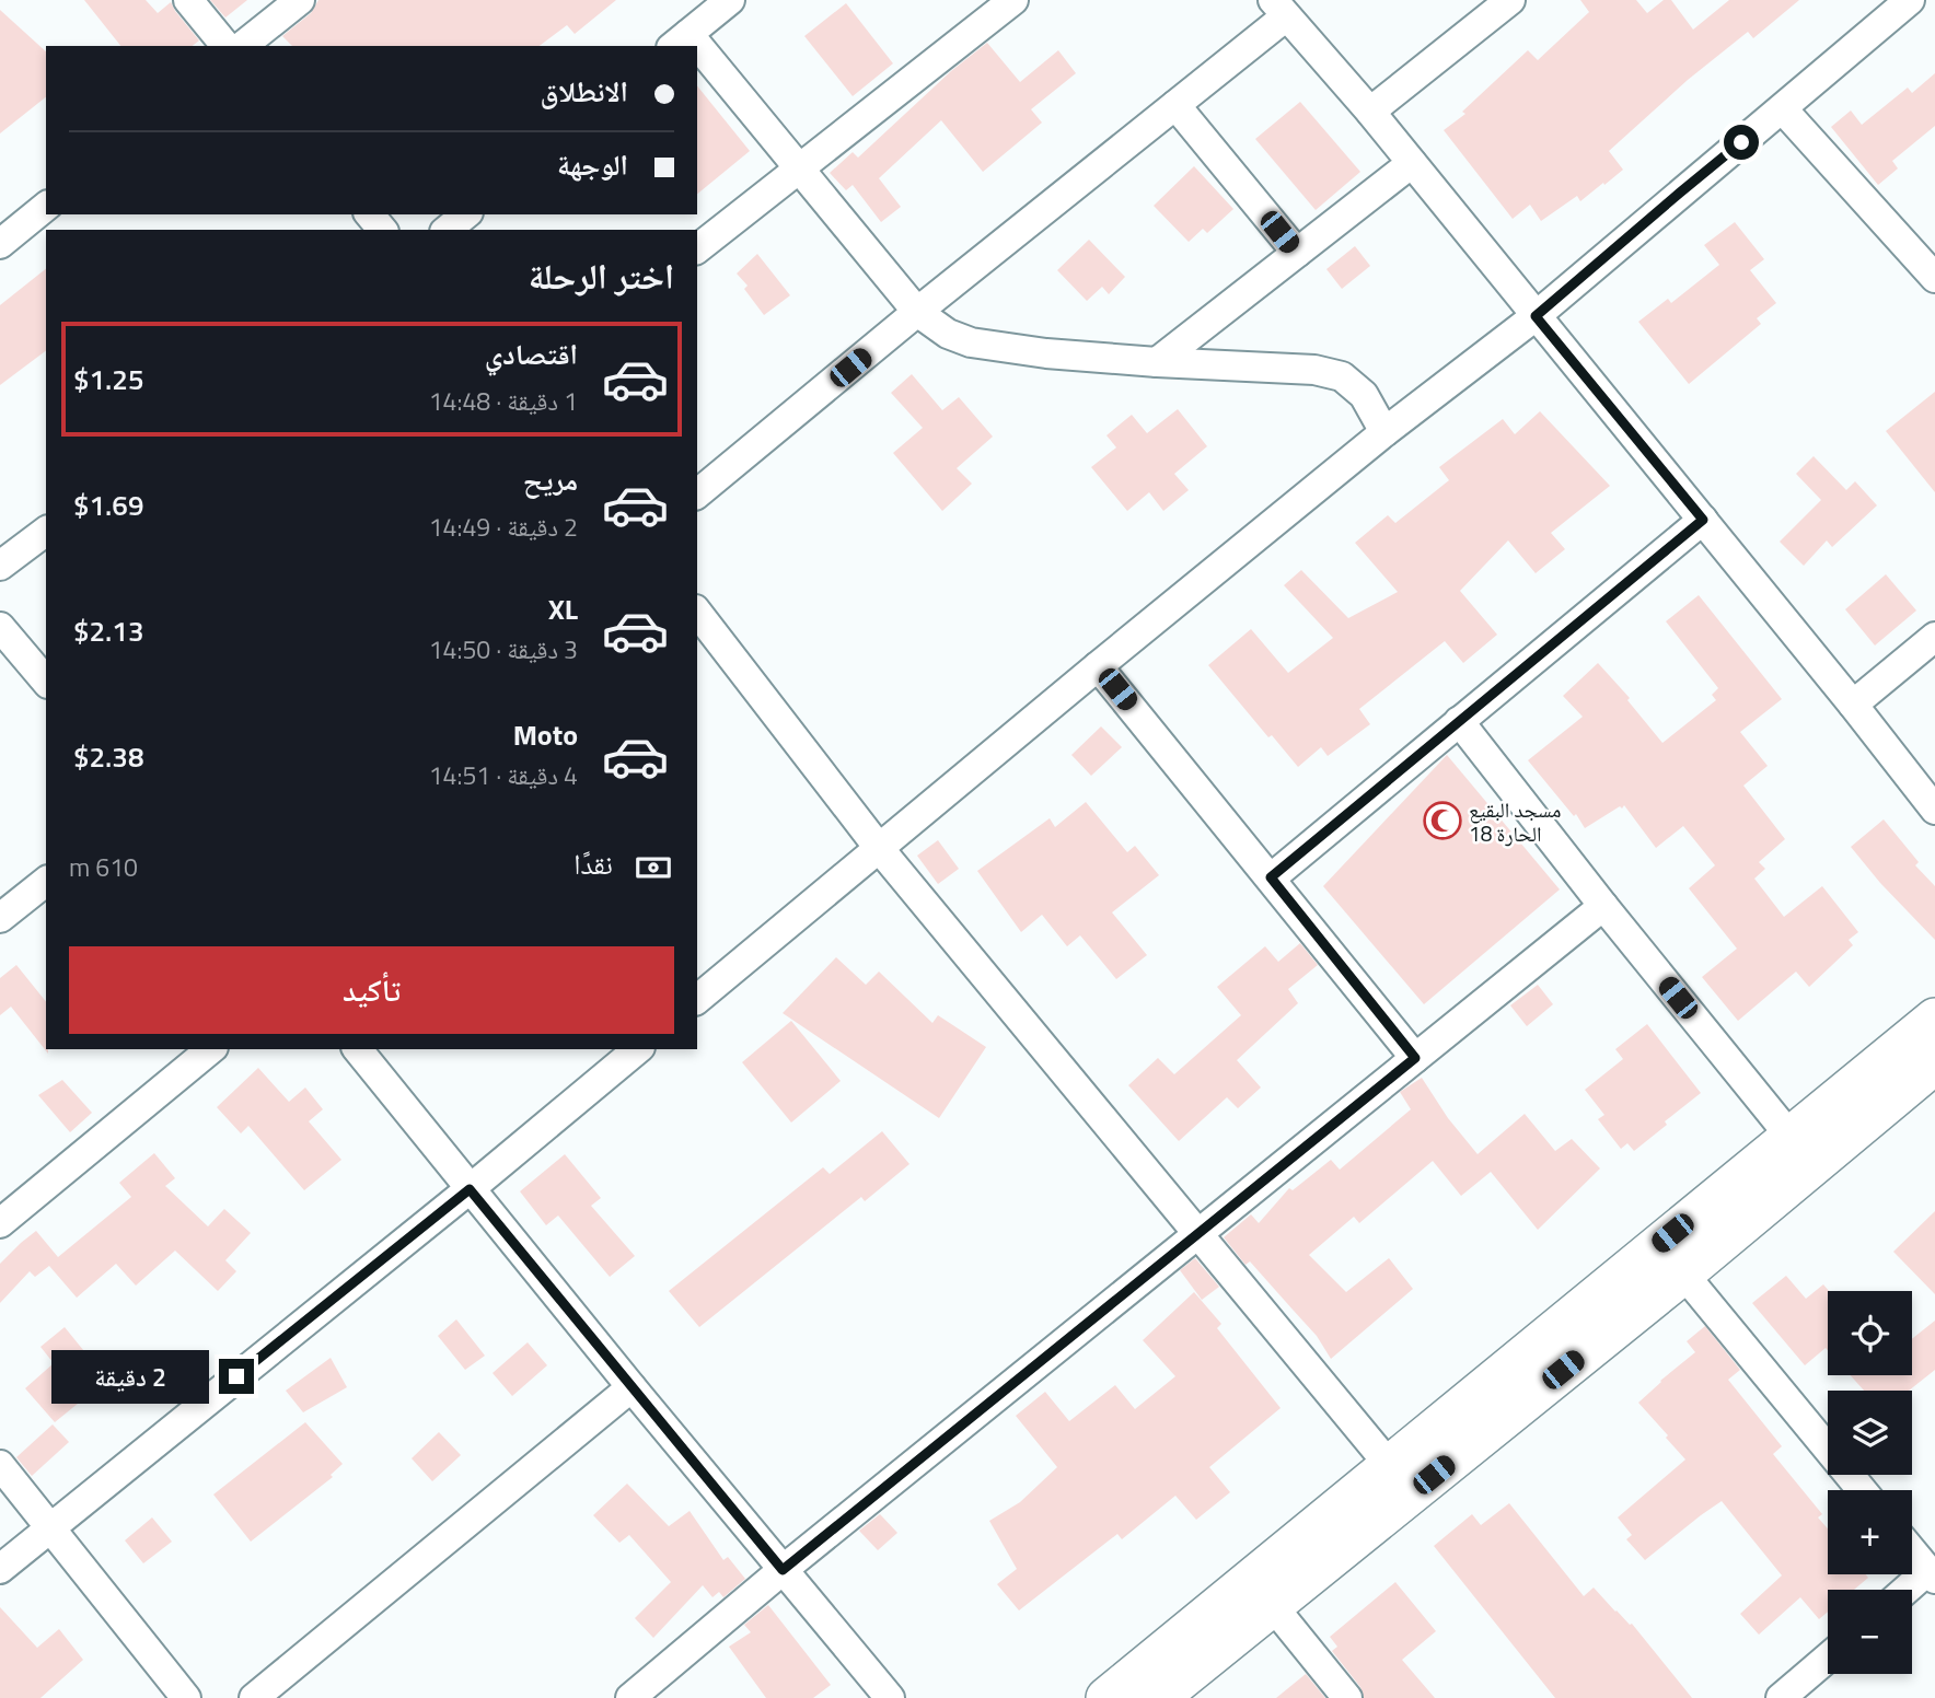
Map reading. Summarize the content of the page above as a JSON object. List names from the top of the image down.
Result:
{
  "places": {
    "mosque": ["مسجد البقيع الحارة 18"]
  },
  "page": {
    "banner": ["الانطلاق", "الوجهة"],
    "heading": "اختر الرحلة",
    "list": [
      {
        "name": "اقتصادي",
        "note": "1 دقيقة · 14:48",
        "value": "$1.25"
      },
      {
        "name": "مريح",
        "note": "2 دقيقة · 14:49",
        "value": "$1.69"
      },
      {
        "name": "XL",
        "note": "3 دقيقة · 14:50",
        "value": "$2.13"
      },
      {
        "name": "Moto",
        "note": "4 دقيقة · 14:51",
        "value": "$2.38"
      }
    ],
    "pay": ["نقدًا", "610 m"],
    "buttons": "تأكيد",
    "map_buttons": ["+", "−"],
    "bubble": "2 دقيقة"
  }
}
